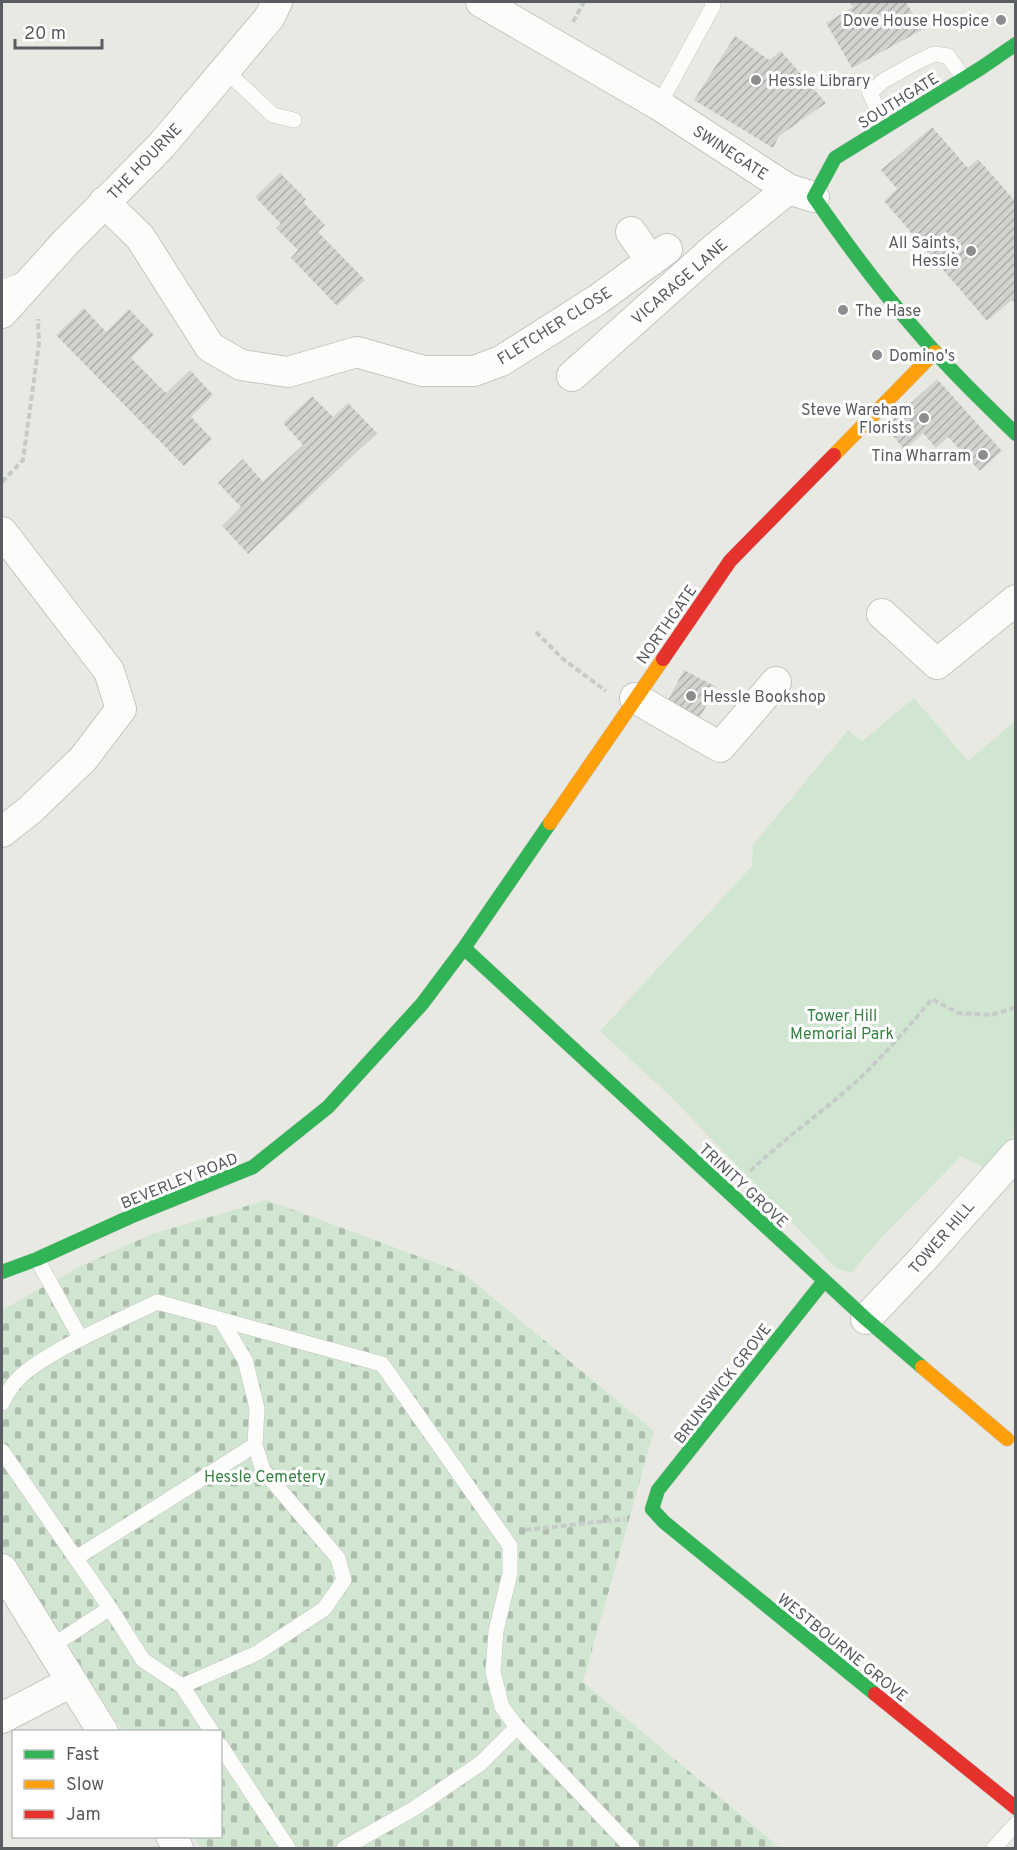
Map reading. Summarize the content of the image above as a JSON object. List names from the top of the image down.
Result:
{
  "streets": {
    "street": [
      "SOUTHGATE",
      "SWINEGATE",
      "THE HOURNE",
      "VICARAGE LANE",
      "FLETCHER CLOSE",
      "NORTHGATE",
      "BEVERLEY ROAD",
      "TRINITY GROVE",
      "TOWER HILL",
      "BRUNSWICK GROVE",
      "WESTBOURNE GROVE"
    ]
  },
  "crossings": [
    ["SOUTHGATE", "SWINEGATE"],
    ["SOUTHGATE", "VICARAGE LANE"],
    ["SWINEGATE", "VICARAGE LANE"],
    ["SWINEGATE", "NORTHGATE"],
    ["THE HOURNE", "FLETCHER CLOSE"],
    ["NORTHGATE", "BEVERLEY ROAD"],
    ["NORTHGATE", "TRINITY GROVE"],
    ["BEVERLEY ROAD", "TRINITY GROVE"],
    ["TRINITY GROVE", "TOWER HILL"],
    ["TRINITY GROVE", "BRUNSWICK GROVE"],
    ["BRUNSWICK GROVE", "WESTBOURNE GROVE"]
  ],
  "parks": ["Tower Hill Memorial Park", "Hessle Cemetery"],
  "places": [
    "Dove House Hospice",
    "Hessle Library",
    "All Saints, Hessle",
    "The Hase",
    "Domino's",
    "Steve Wareham Florists",
    "Tina Wharram",
    "Hessle Bookshop"
  ],
  "legend": ["Fast", "Slow", "Jam"],
  "scale_bar": "20 m"
}
